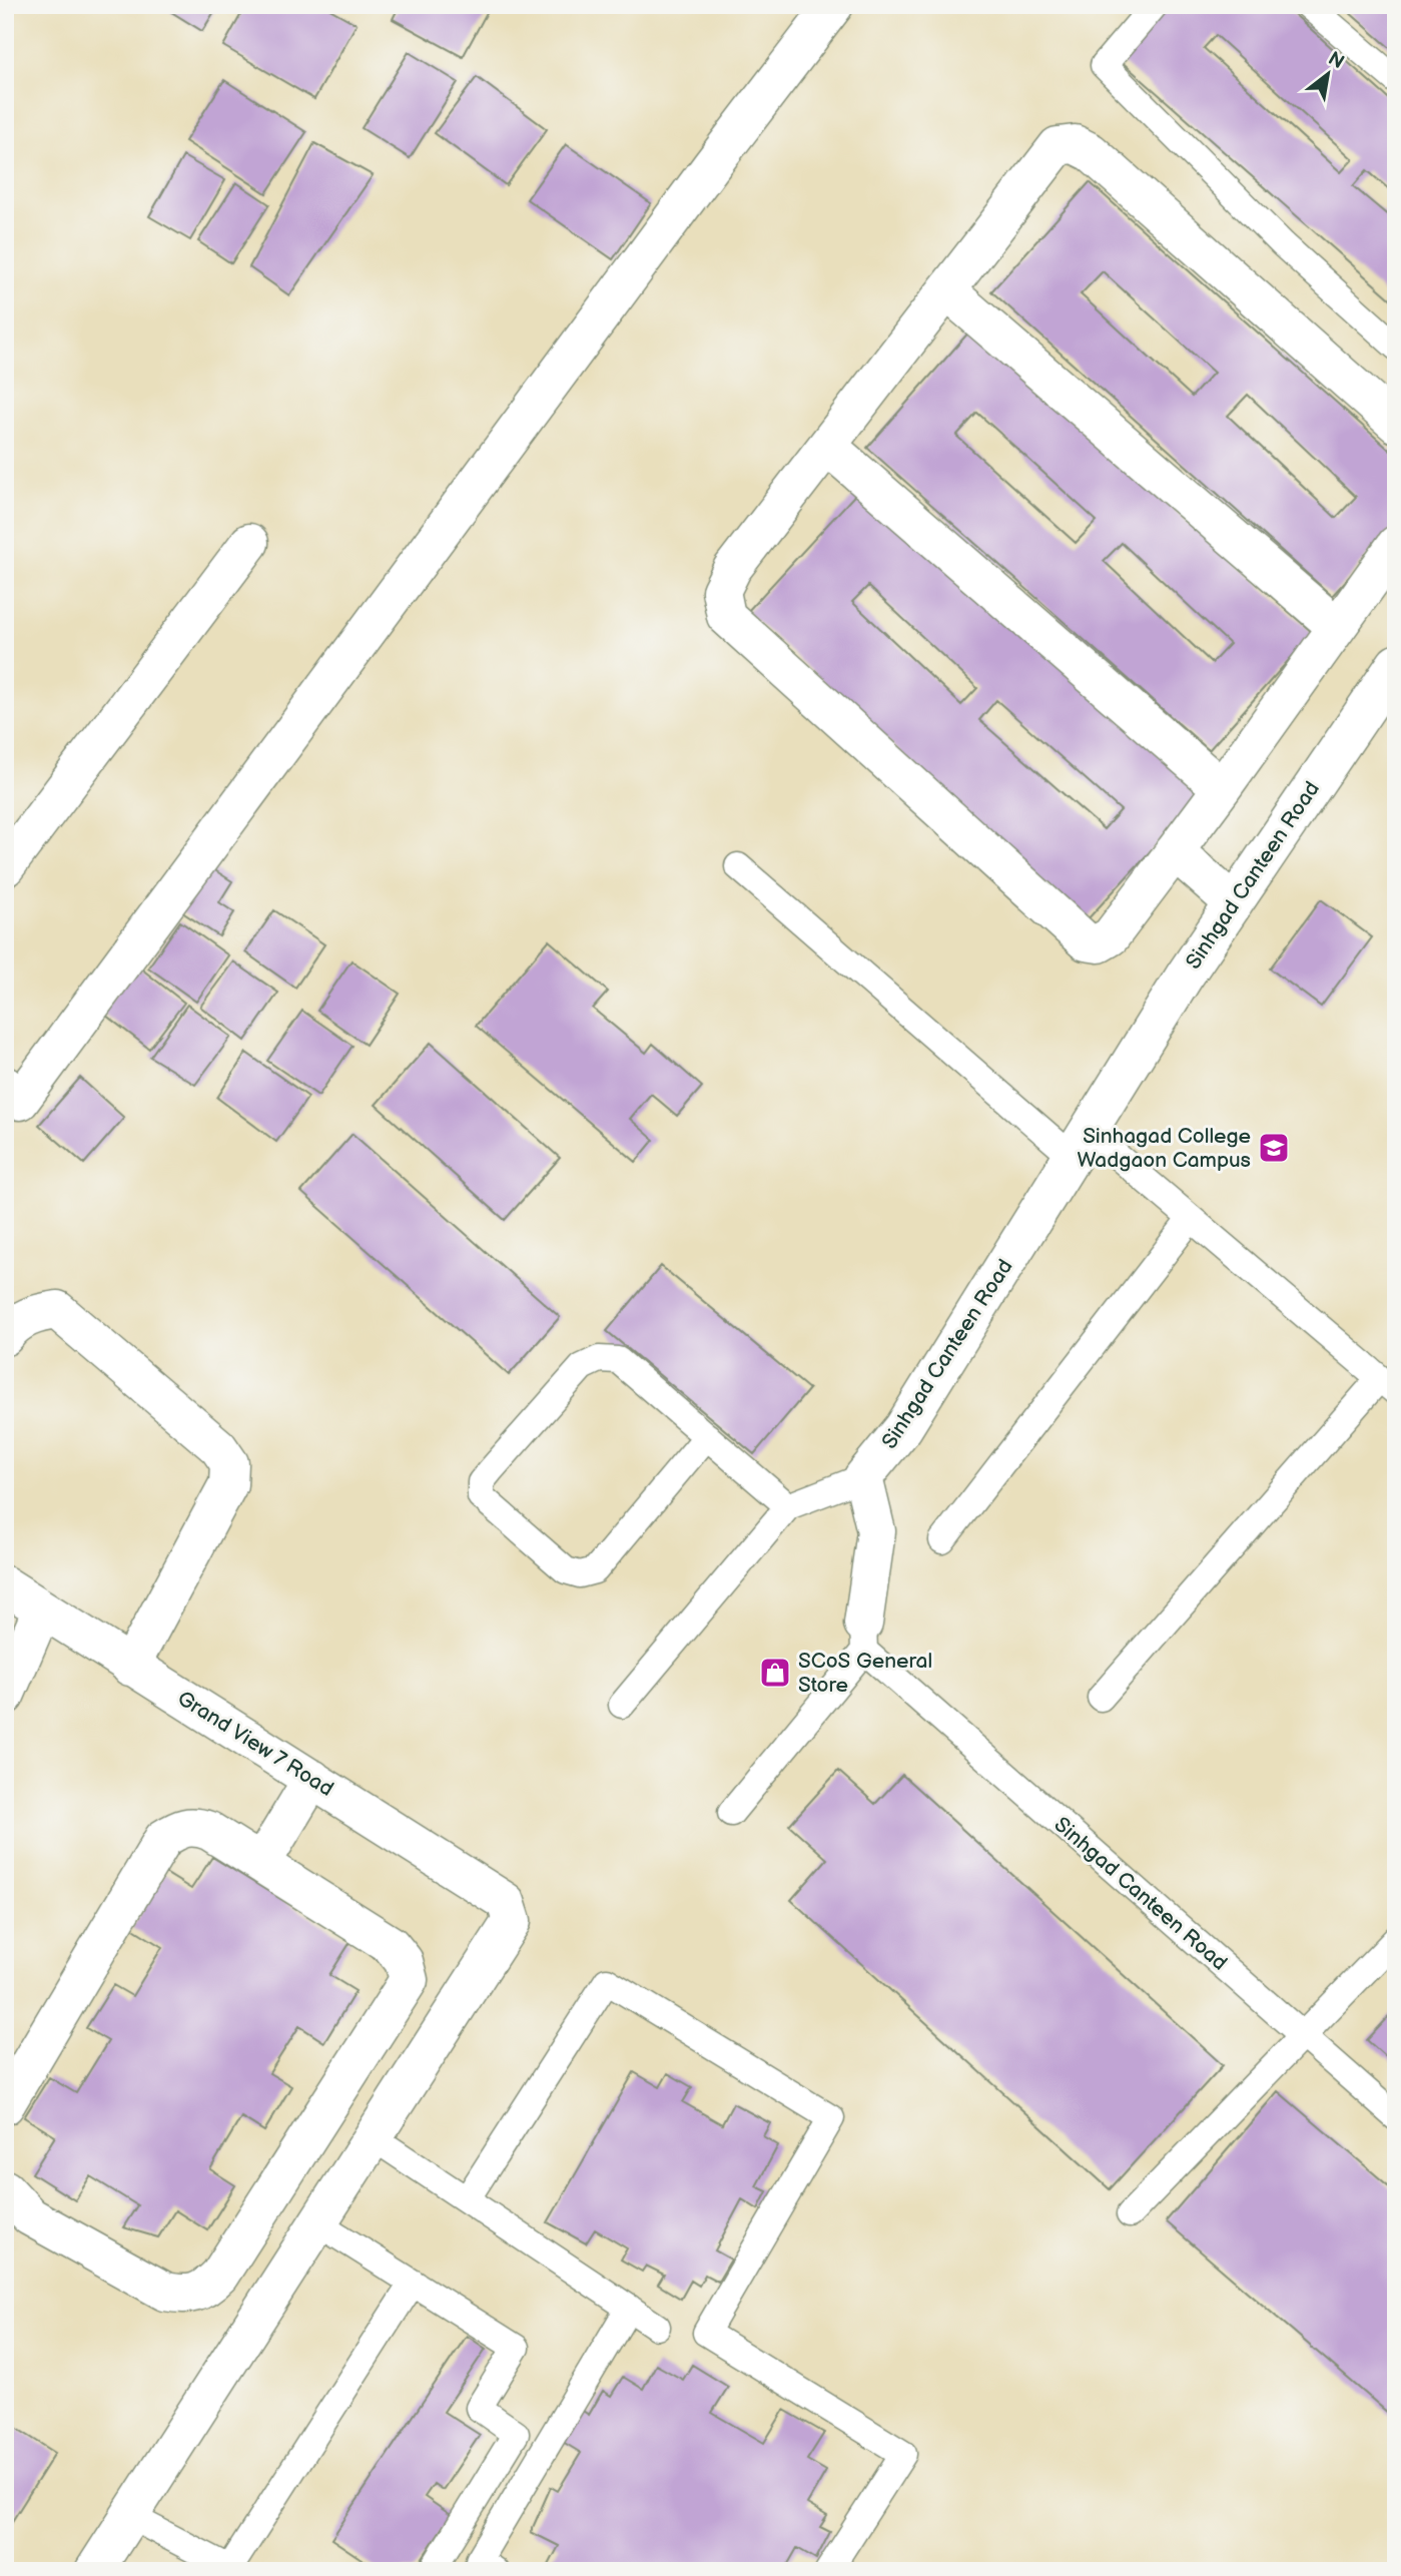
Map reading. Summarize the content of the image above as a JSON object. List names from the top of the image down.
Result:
{
  "streets": {
    "street": ["Sinhgad Canteen Road", "Grand View 7 Road"]
  },
  "places": {
    "school or university": ["Sinhagad College Wadgaon Campus"],
    "shop": ["SCoS General Store"]
  },
  "north": "top right"
}
